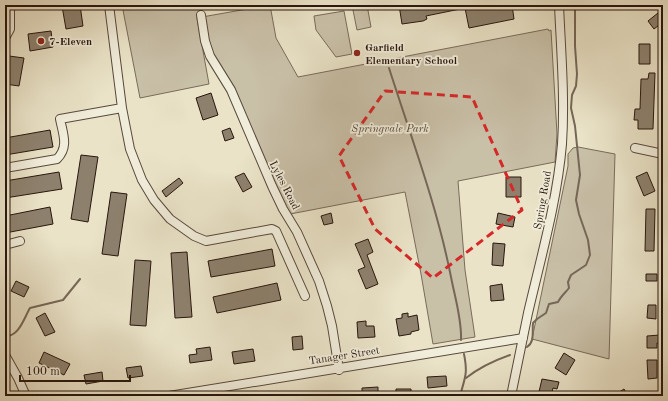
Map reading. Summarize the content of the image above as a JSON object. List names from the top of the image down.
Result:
{
  "streets": {
    "street": ["Lyles Road", "Spring Road", "Tanager Street"]
  },
  "crossings": [
    ["Lyles Road", "Tanager Street"],
    ["Spring Road", "Tanager Street"]
  ],
  "parks": ["Springvale Park"],
  "places": ["7-Eleven", "Garfield Elementary School"],
  "scale_bar": "100 m"
}
